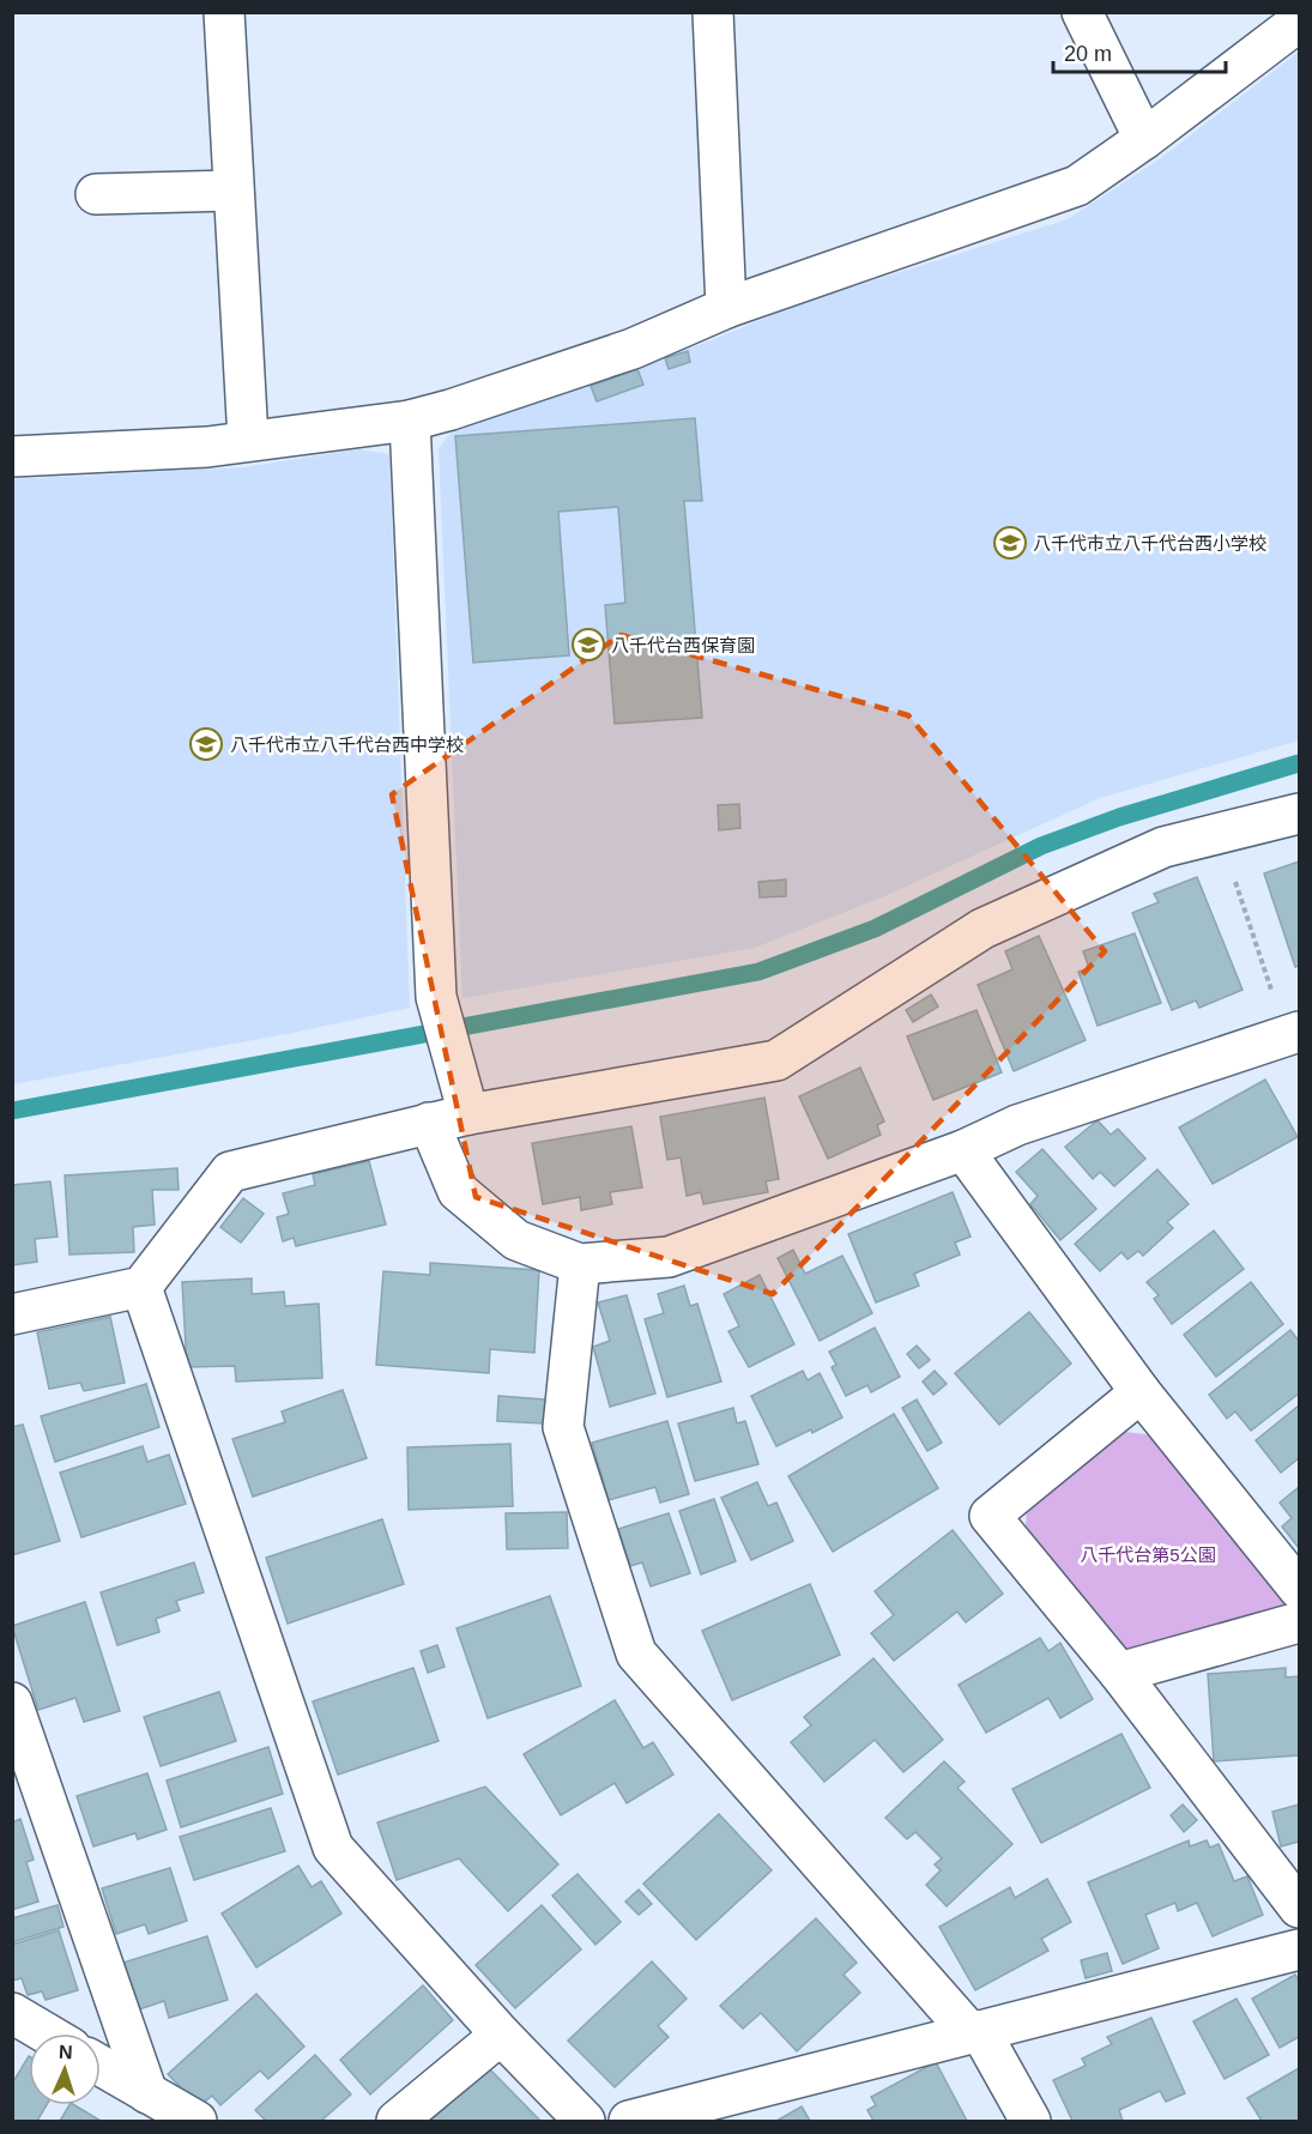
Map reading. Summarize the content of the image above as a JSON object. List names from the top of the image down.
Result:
{
  "parks": ["八千代台第5公園"],
  "places": {
    "school or university": ["八千代市立八千代台西小学校", "八千代台西保育園", "八千代市立八千代台西中学校"]
  },
  "scale_bar": "20 m",
  "north": "top"
}
